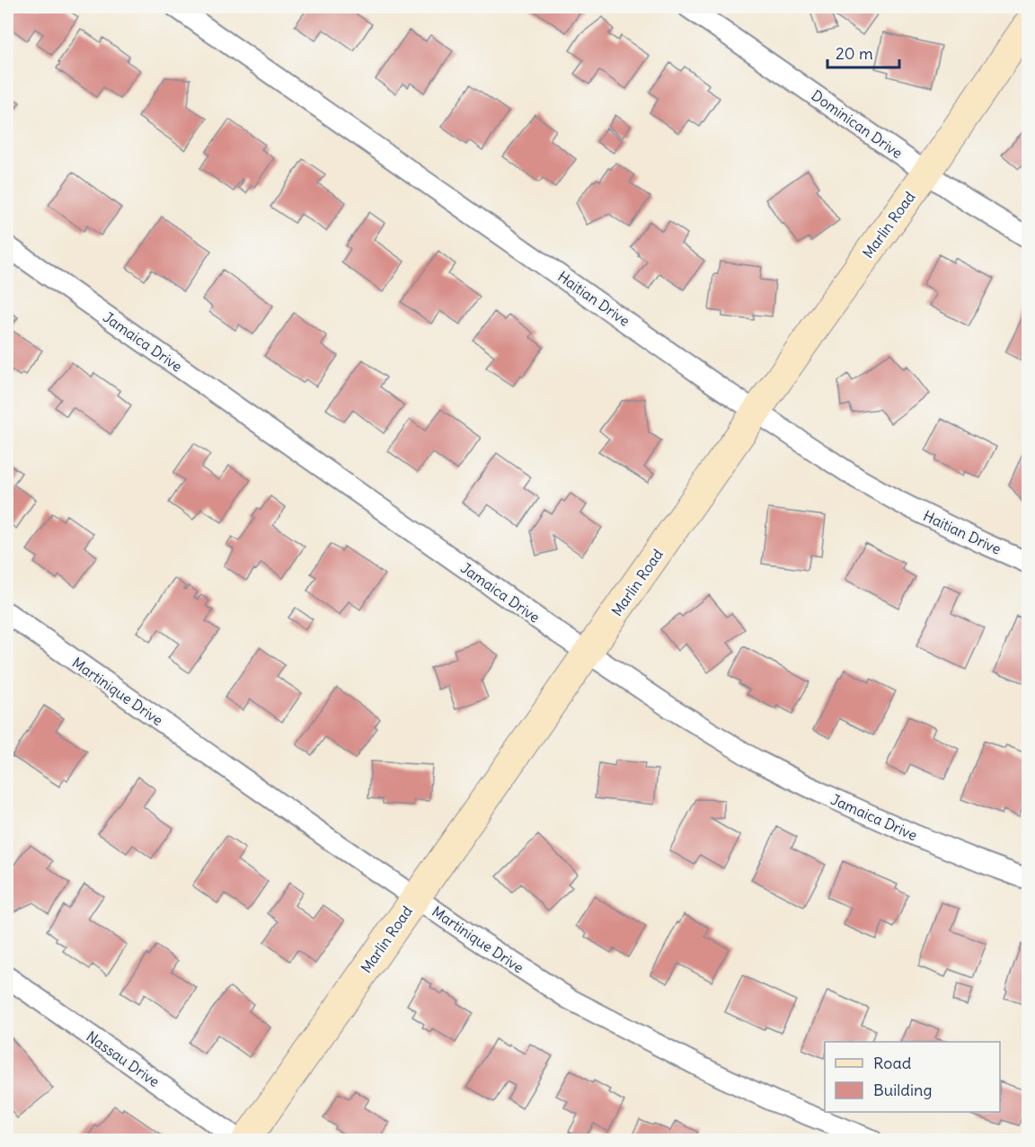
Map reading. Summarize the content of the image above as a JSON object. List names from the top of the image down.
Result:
{
  "streets": {
    "street": [
      "Dominican Drive",
      "Marlin Road",
      "Haitian Drive",
      "Jamaica Drive",
      "Martinique Drive",
      "Nassau Drive"
    ]
  },
  "crossings": [
    ["Dominican Drive", "Marlin Road"],
    ["Marlin Road", "Haitian Drive"],
    ["Marlin Road", "Jamaica Drive"],
    ["Marlin Road", "Martinique Drive"]
  ],
  "legend": ["Road", "Building"],
  "scale_bar": "20 m"
}
